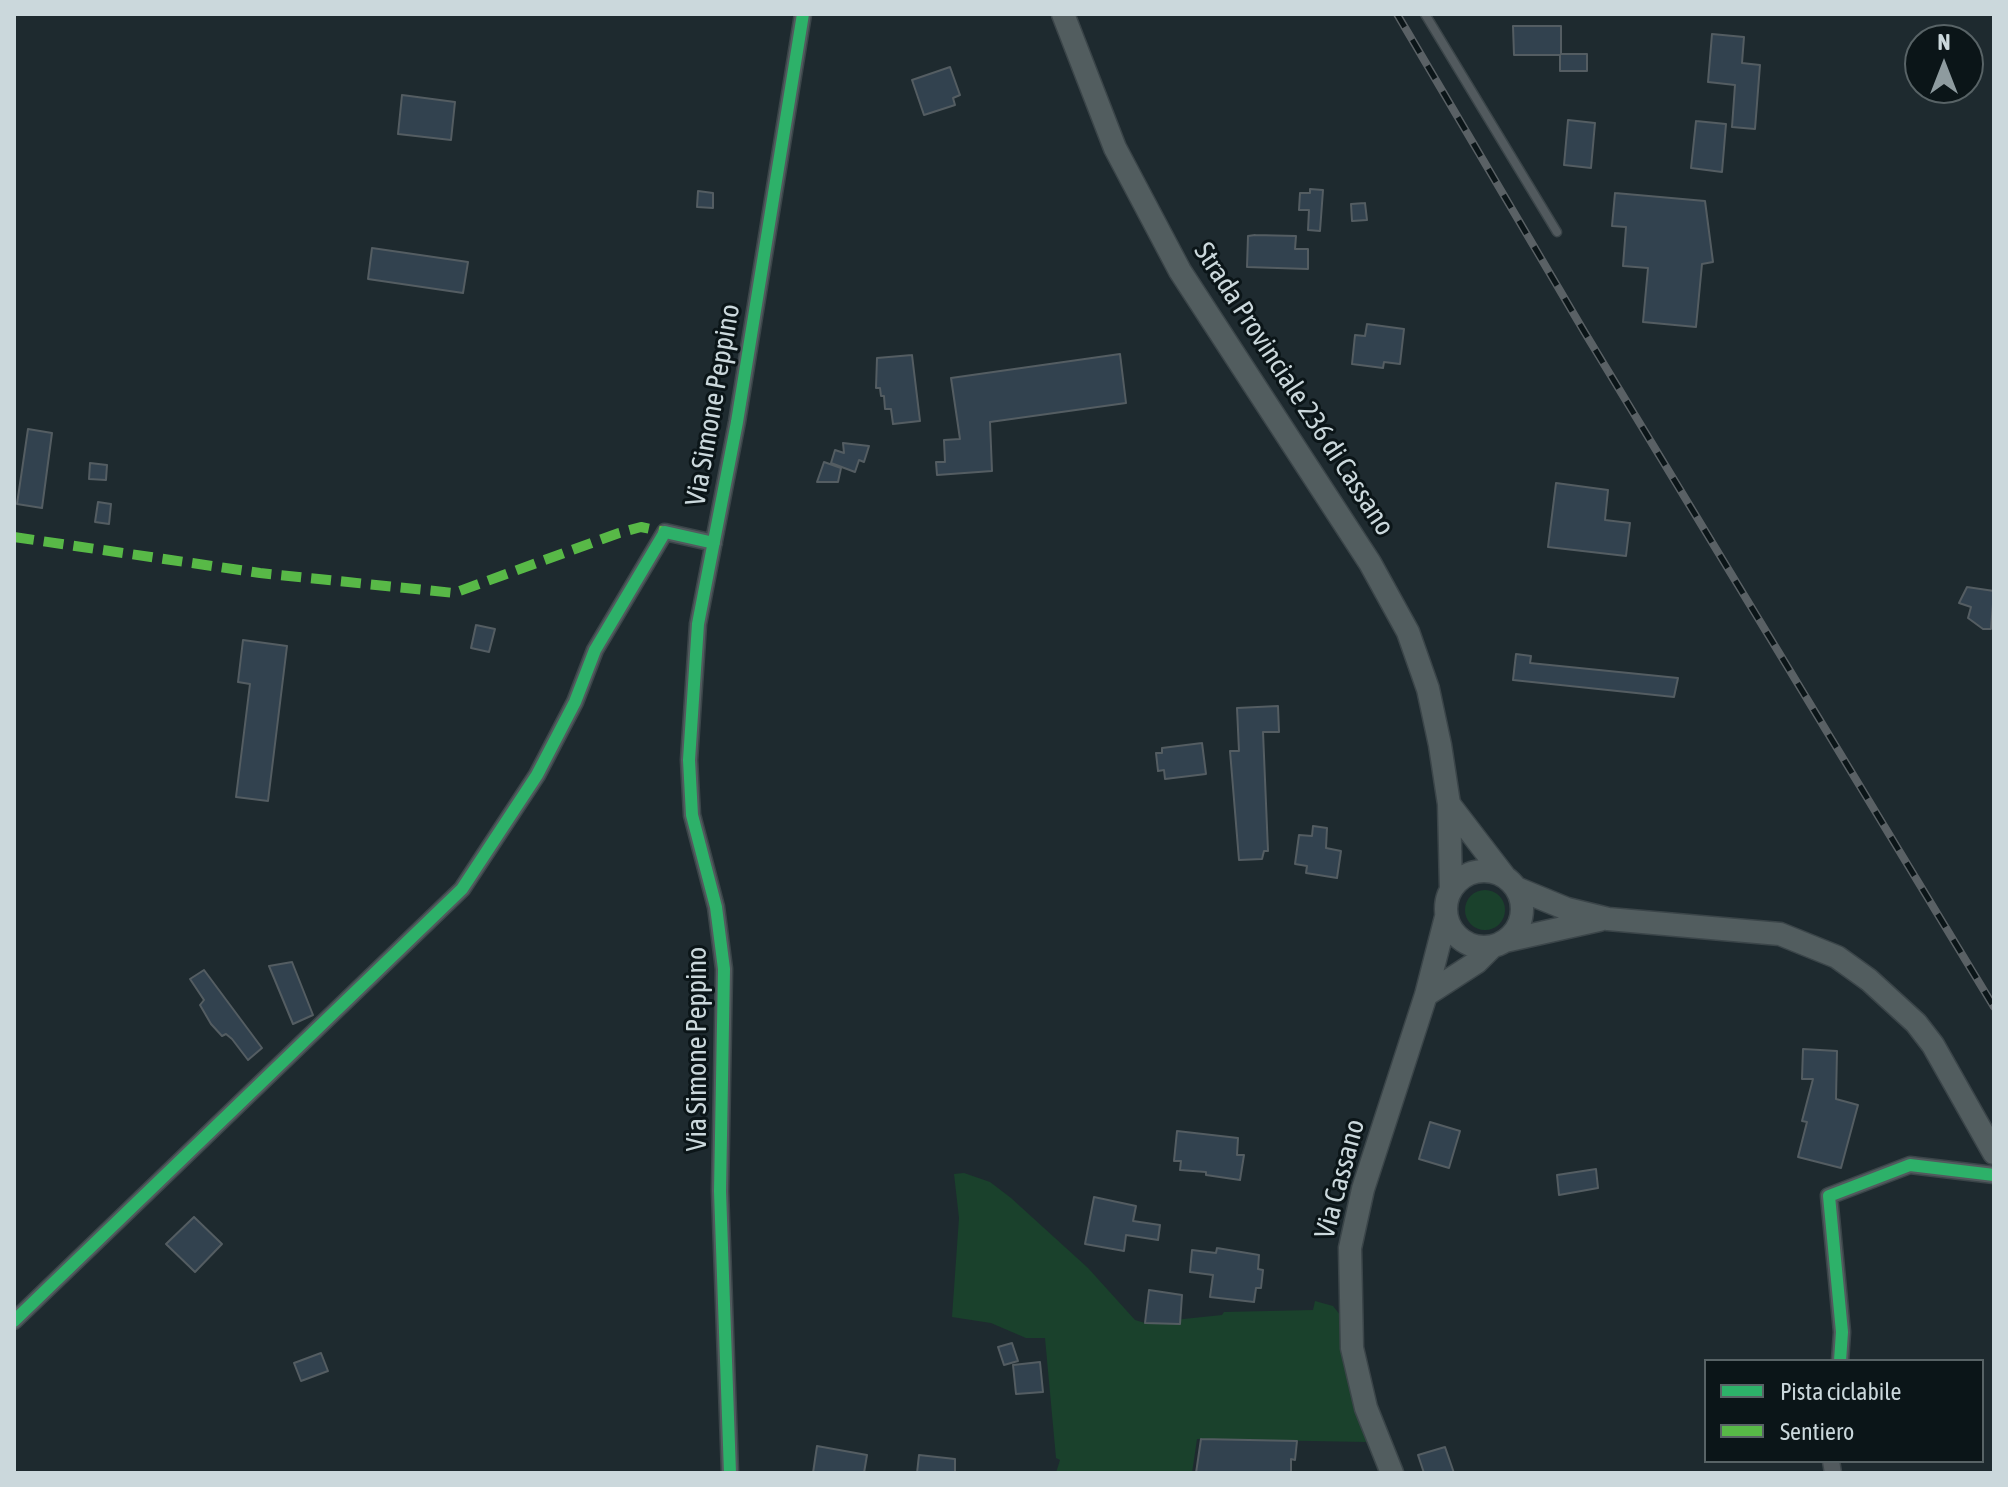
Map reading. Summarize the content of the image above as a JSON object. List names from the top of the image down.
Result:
{
  "streets": {
    "main road": ["Strada Provinciale 236 di Cassano", "Via Cassano"],
    "street": ["Via Simone Peppino"]
  },
  "crossings": [
    ["Strada Provinciale 236 di Cassano", "Via Cassano"]
  ],
  "legend": ["Pista ciclabile", "Sentiero"],
  "north": "top"
}
